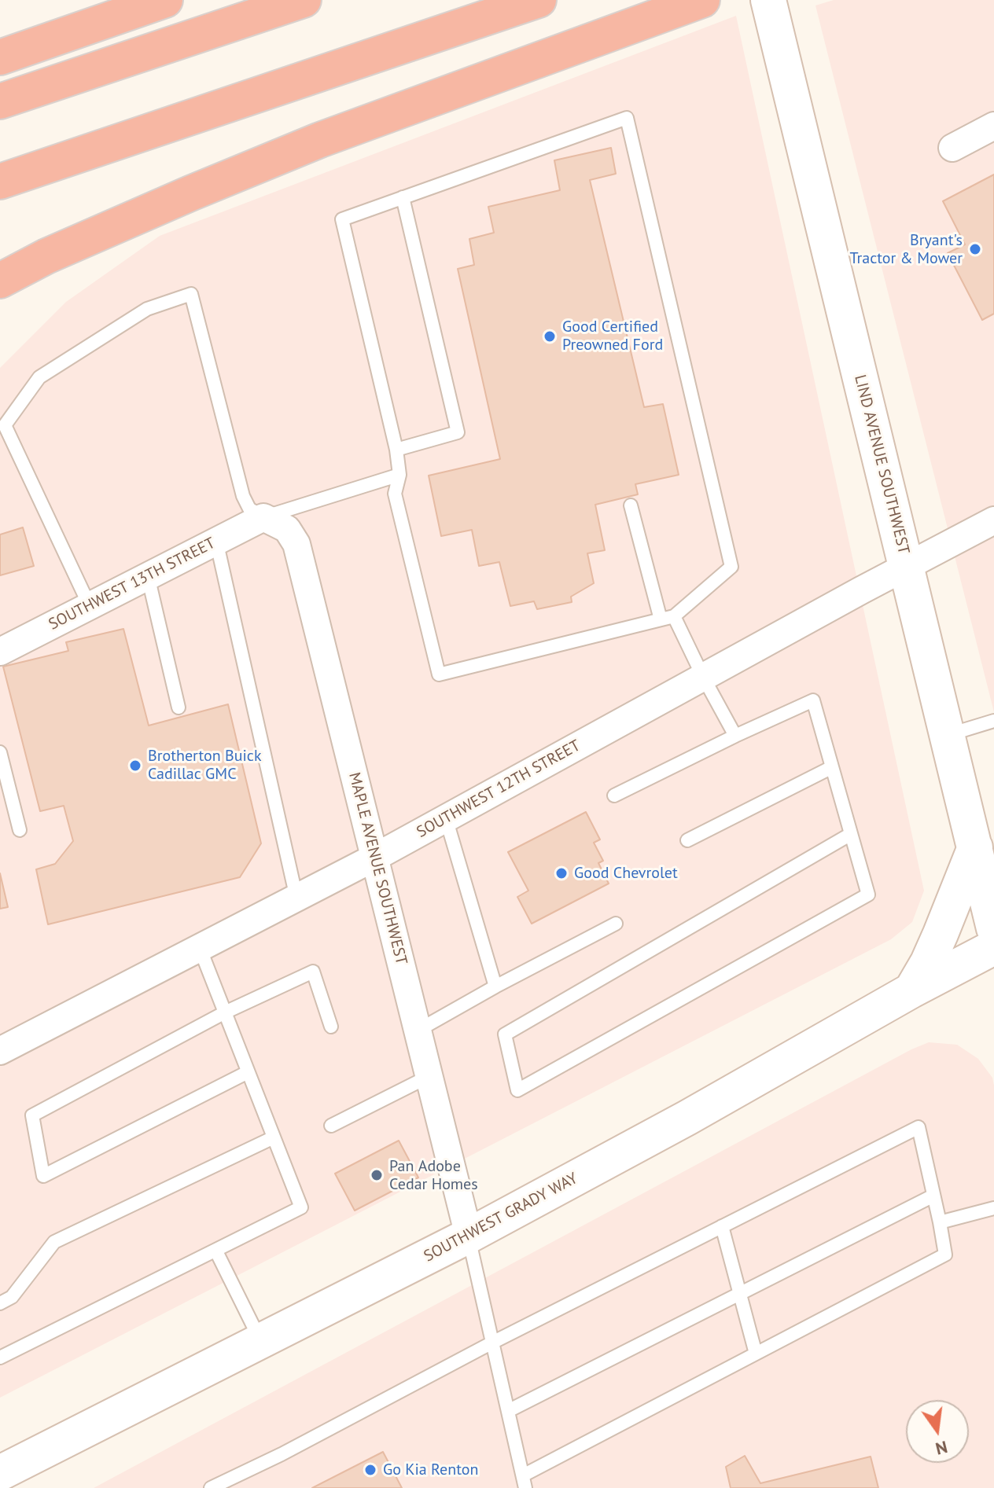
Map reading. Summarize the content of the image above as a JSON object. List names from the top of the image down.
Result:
{
  "streets": {
    "main road": ["LIND AVENUE SOUTHWEST", "SOUTHWEST GRADY WAY"],
    "street": ["SOUTHWEST 13TH STREET", "SOUTHWEST 12TH STREET", "MAPLE AVENUE SOUTHWEST"]
  },
  "crossings": [
    ["LIND AVENUE SOUTHWEST", "SOUTHWEST 12TH STREET"],
    ["SOUTHWEST 13TH STREET", "MAPLE AVENUE SOUTHWEST"],
    ["SOUTHWEST 12TH STREET", "MAPLE AVENUE SOUTHWEST"],
    ["MAPLE AVENUE SOUTHWEST", "SOUTHWEST GRADY WAY"]
  ],
  "places": [
    "Bryant's Tractor & Mower",
    "Good Certified Preowned Ford",
    "Brotherton Buick Cadillac GMC",
    "Good Chevrolet",
    "Pan Adobe Cedar Homes",
    "Go Kia Renton"
  ],
  "north": "bottom"
}
